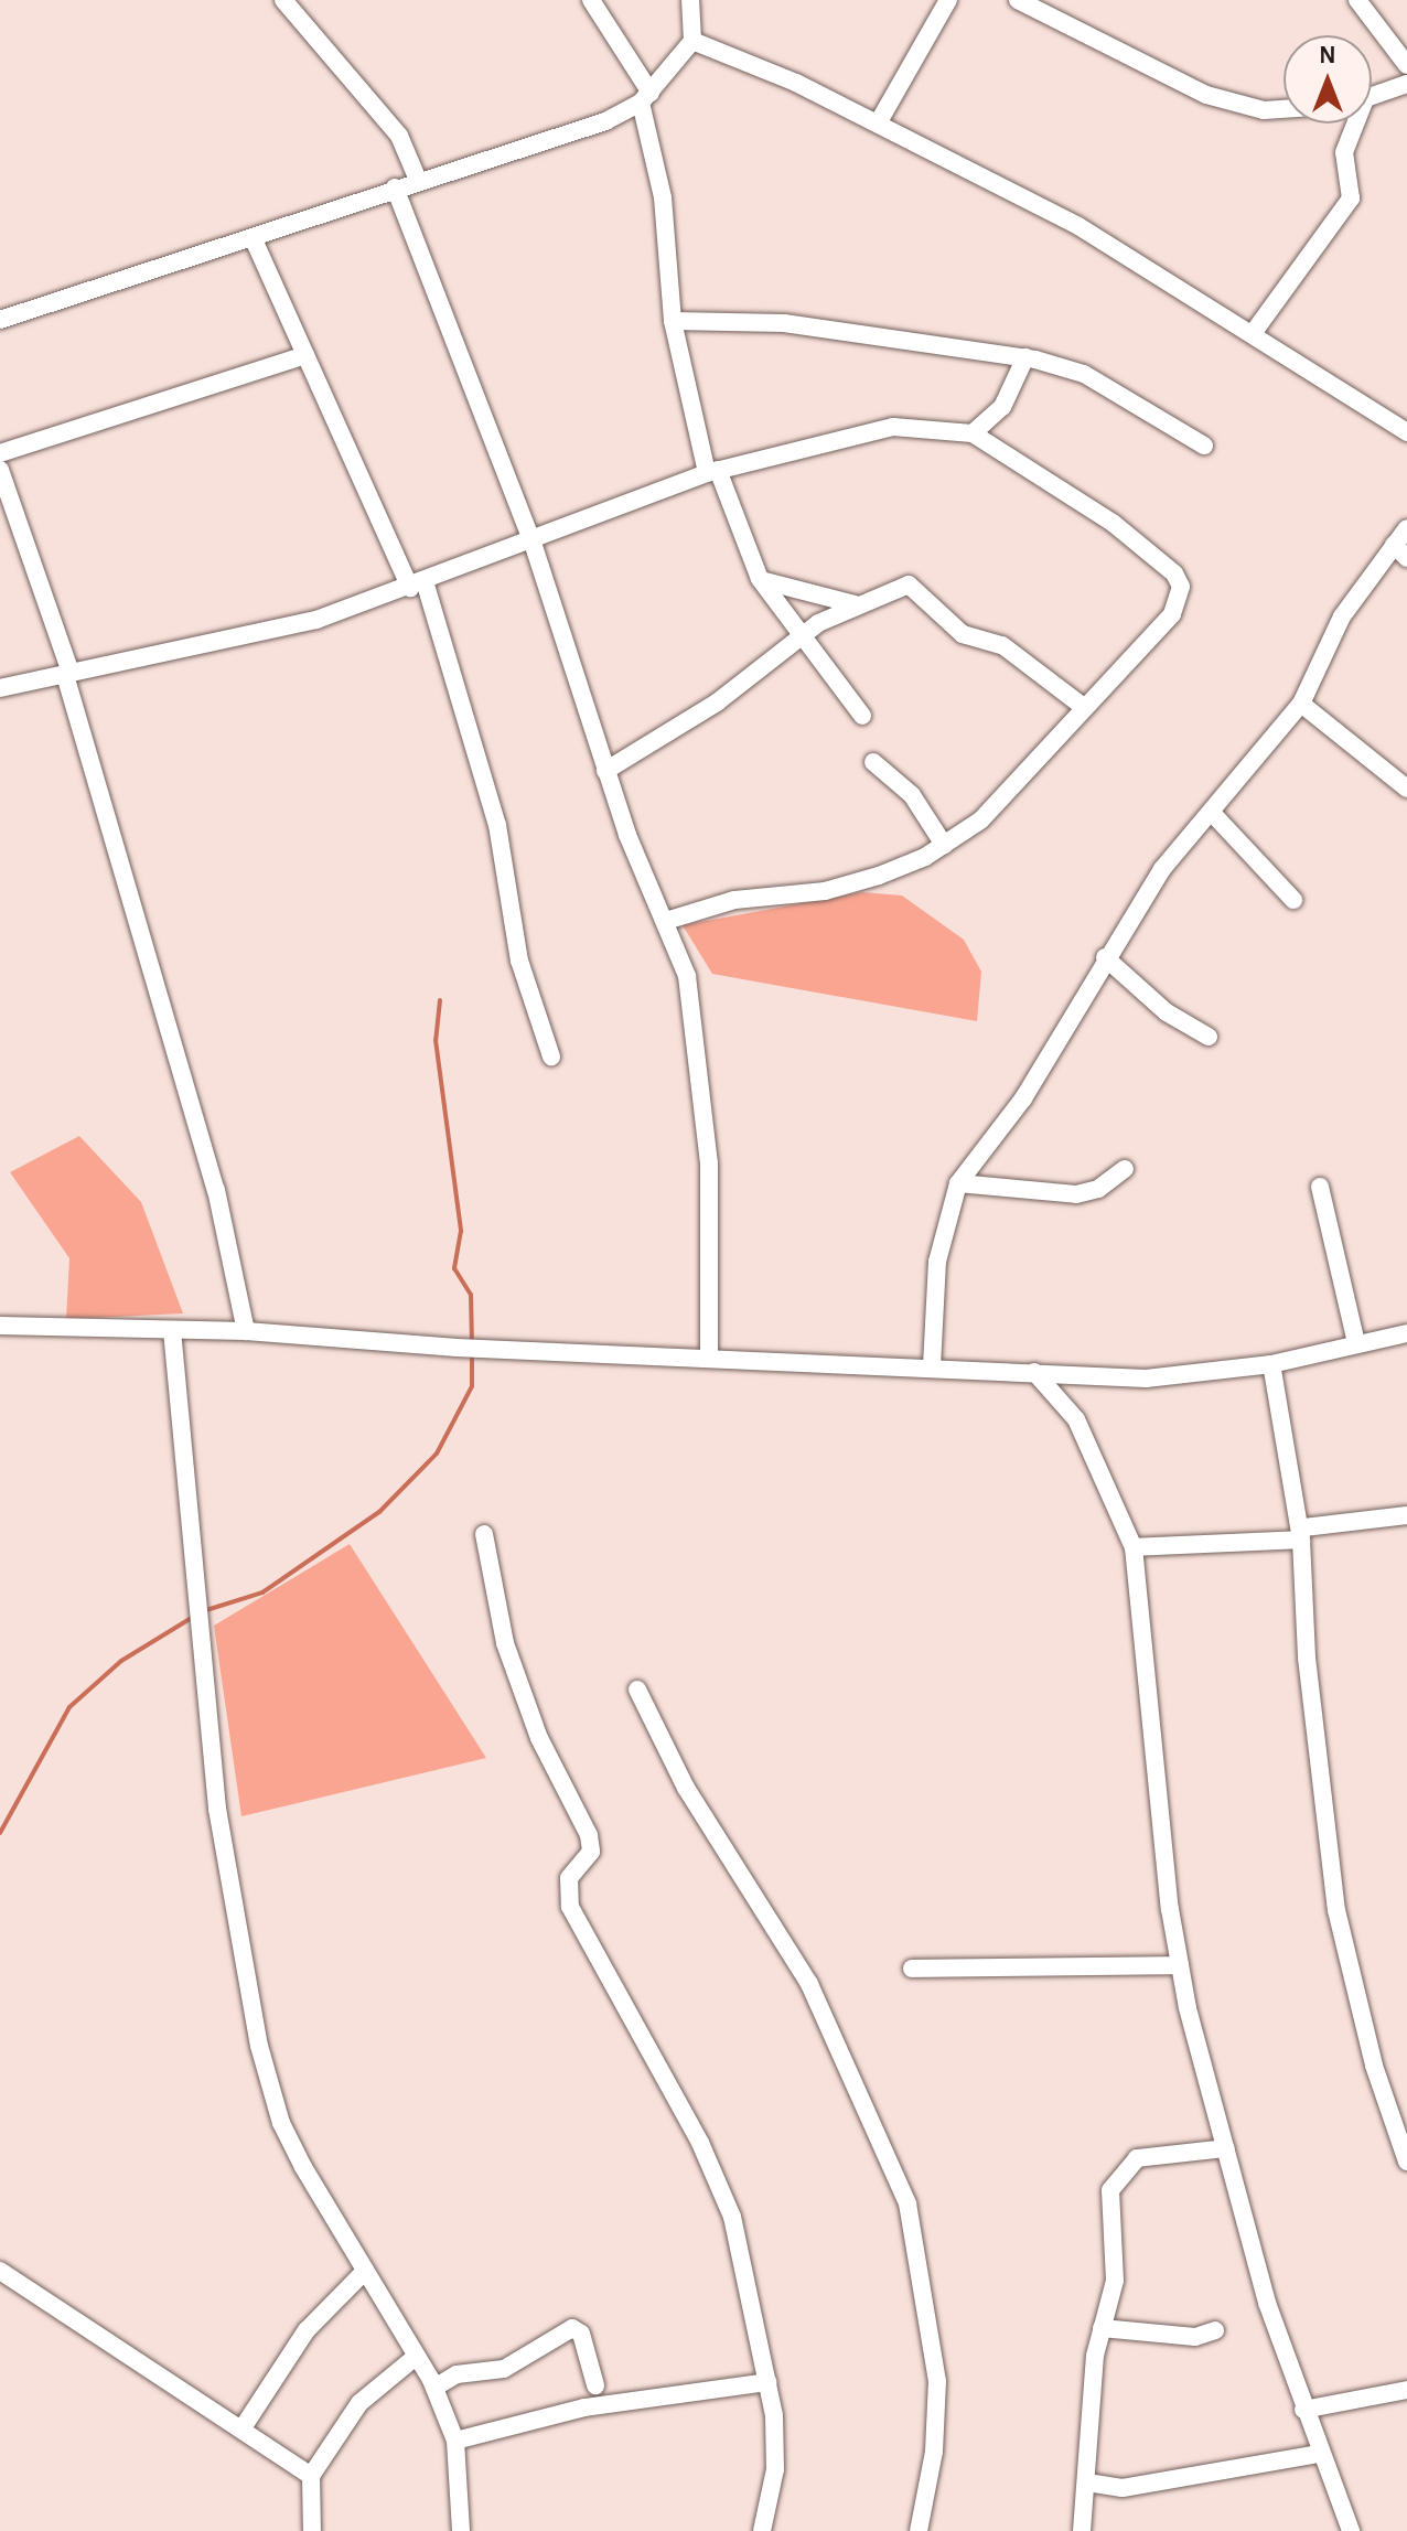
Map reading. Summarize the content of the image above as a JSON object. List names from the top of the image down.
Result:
{
  "north": "top"
}
